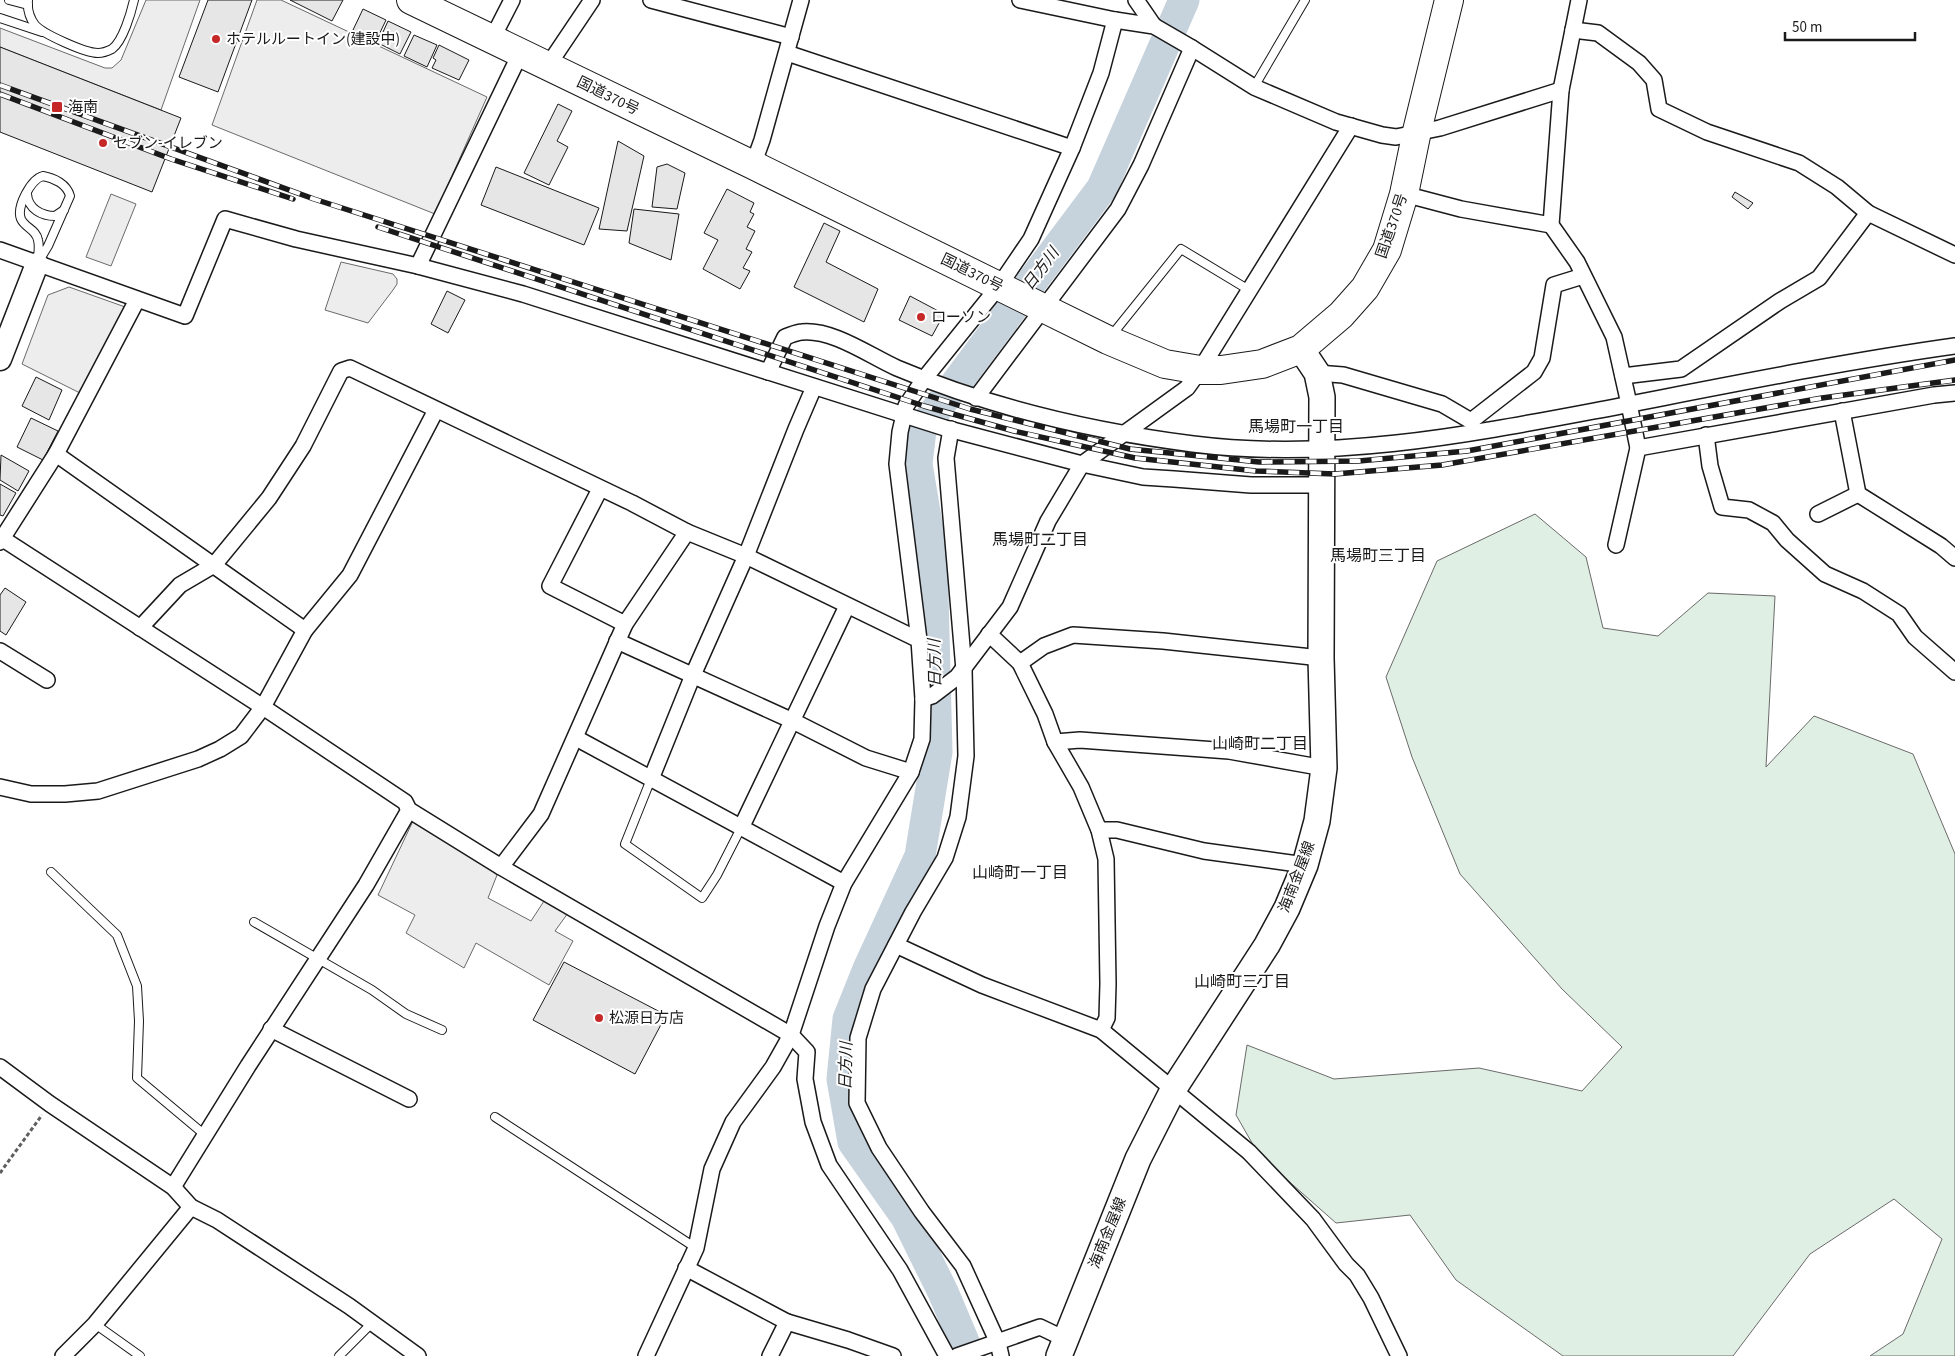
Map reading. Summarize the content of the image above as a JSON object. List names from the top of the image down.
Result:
{
  "streets": {
    "highway": ["国道370号"],
    "main road": ["海南金屋線"]
  },
  "crossings": [
    ["国道370号", "海南金屋線"]
  ],
  "districts": [
    "馬場町一丁目",
    "馬場町二丁目",
    "馬場町三丁目",
    "山崎町二丁目",
    "山崎町一丁目",
    "山崎町三丁目"
  ],
  "water": ["日方川"],
  "places": {
    "other": [
      "ホテルルートイン(建設中)",
      "セブン-イレブン",
      "ローソン",
      "松源日方店"
    ],
    "transit": ["海南"]
  },
  "scale_bar": "50 m"
}
